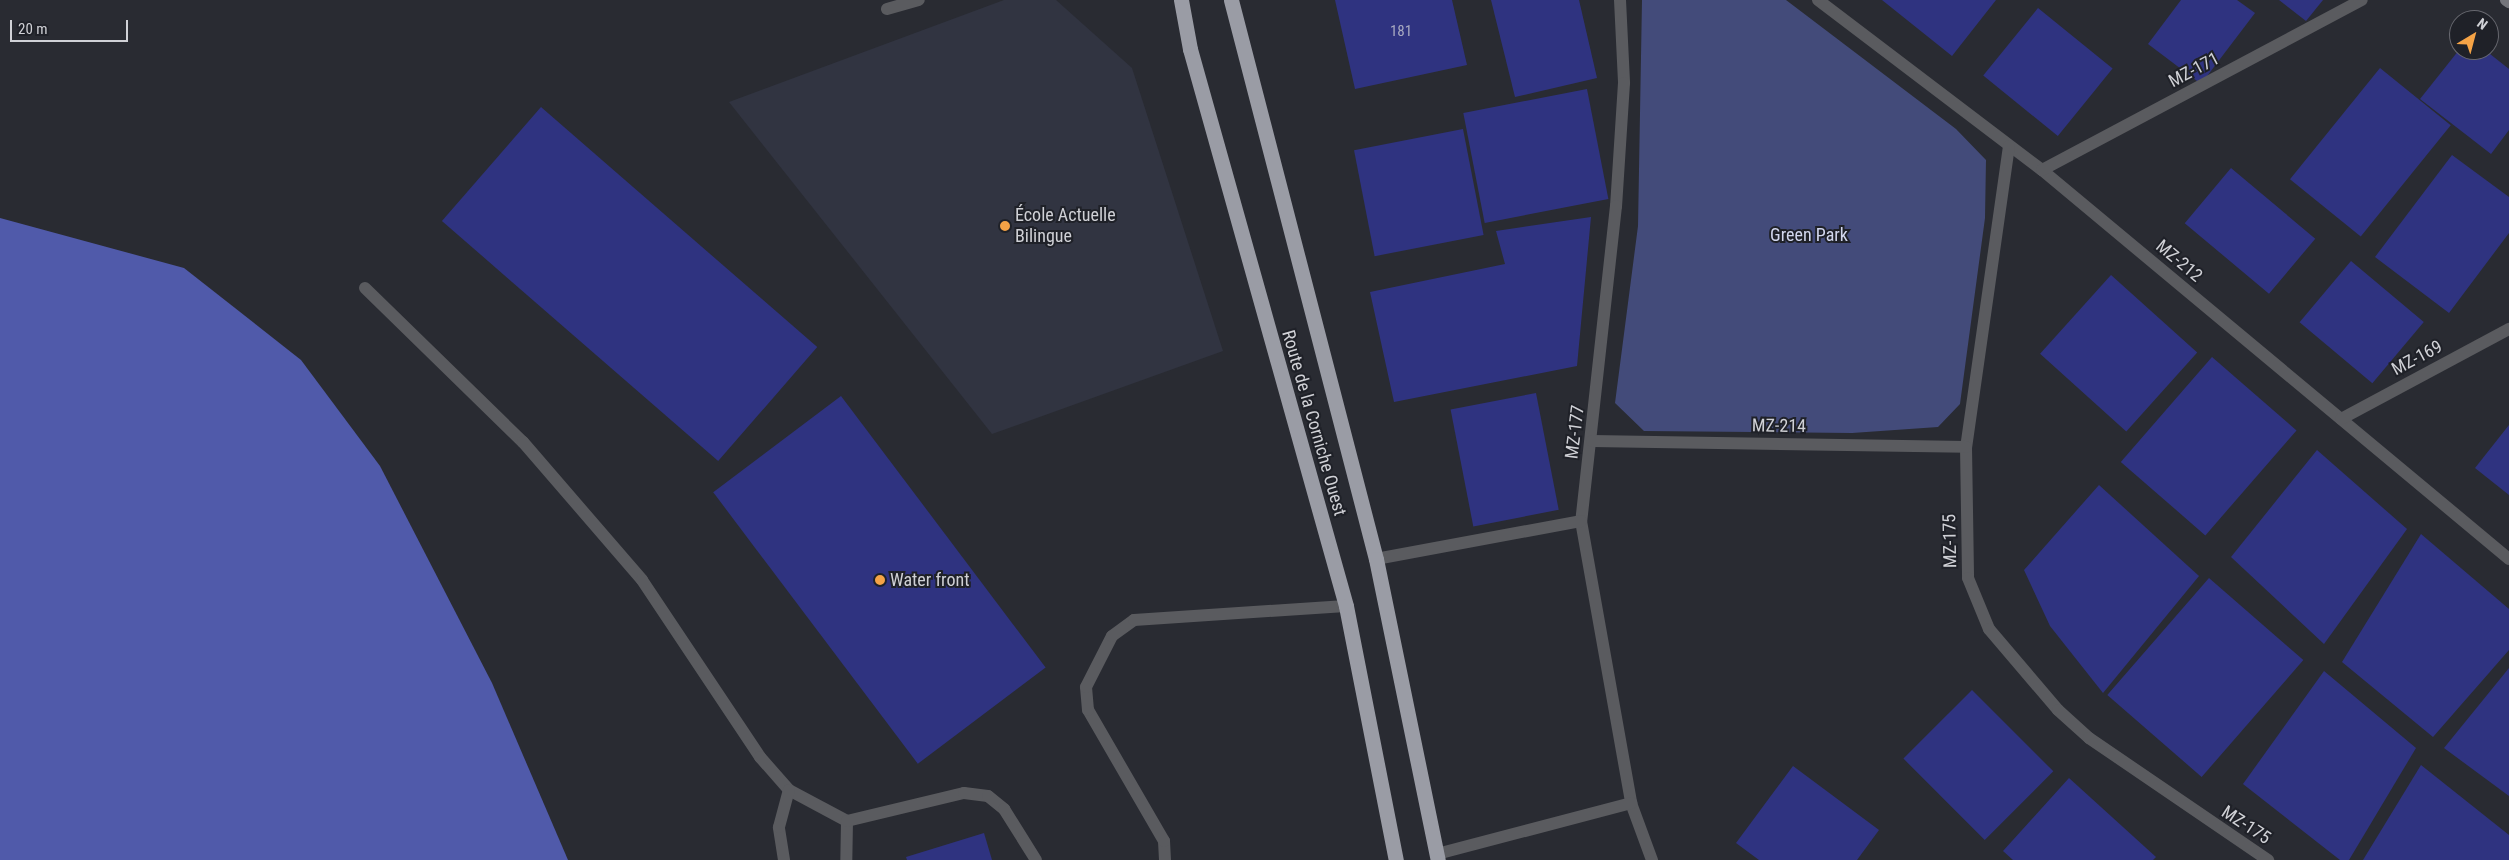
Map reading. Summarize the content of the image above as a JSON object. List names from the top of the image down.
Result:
{
  "streets": {
    "highway": ["Route de la Corniche Ouest"],
    "street": [
      "MZ-171",
      "MZ-212",
      "MZ-169",
      "MZ-214",
      "MZ-177",
      "MZ-175"
    ]
  },
  "crossings": [
    ["MZ-171", "MZ-212"],
    ["MZ-212", "MZ-169"],
    ["MZ-212", "MZ-175"],
    ["MZ-214", "MZ-177"],
    ["MZ-214", "MZ-175"]
  ],
  "parks": ["Green Park"],
  "places": ["École Actuelle Bilingue", "Water front"],
  "house_numbers": ["181"],
  "scale_bar": "20 m",
  "north": "top right"
}
